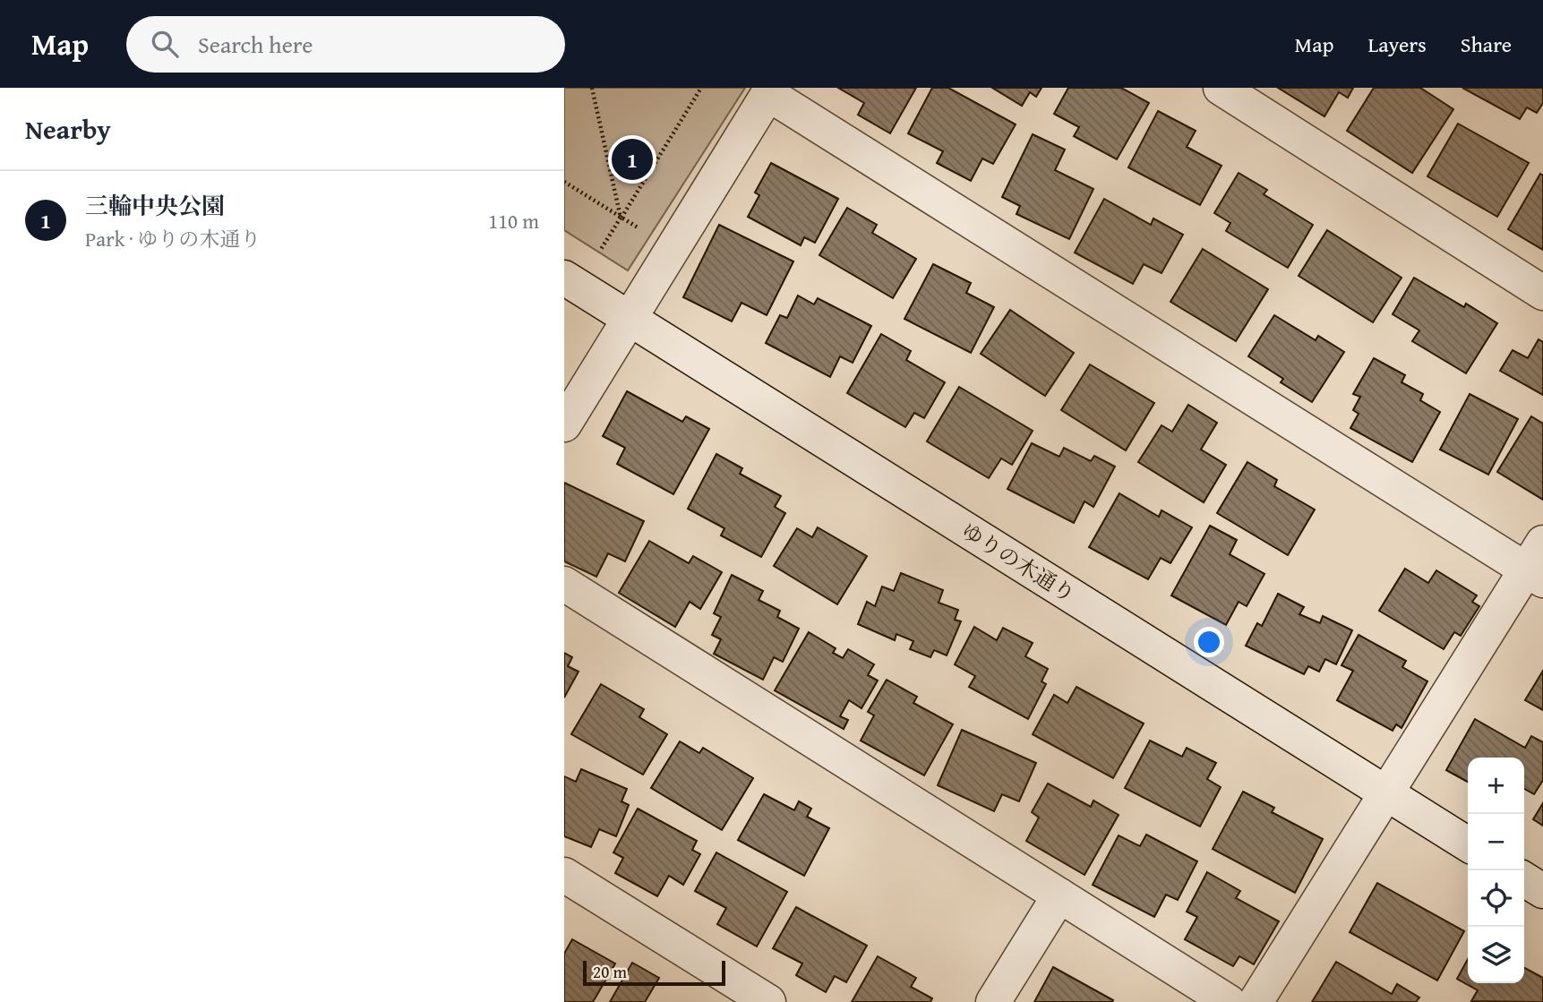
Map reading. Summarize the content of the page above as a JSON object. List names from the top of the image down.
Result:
{
  "streets": {
    "street": ["ゆりの木通り"]
  },
  "scale_bar": "20 m",
  "page": {
    "header": "Map",
    "search": "Search here",
    "nav": ["Map", "Layers", "Share"],
    "heading": "Nearby",
    "pins": "1",
    "list": [
      {
        "mark": "1",
        "name": "三輪中央公園",
        "note": "Park · ゆりの木通り",
        "value": "110 m"
      }
    ],
    "map_buttons": ["+", "−"],
    "scale": "20 m"
  }
}
